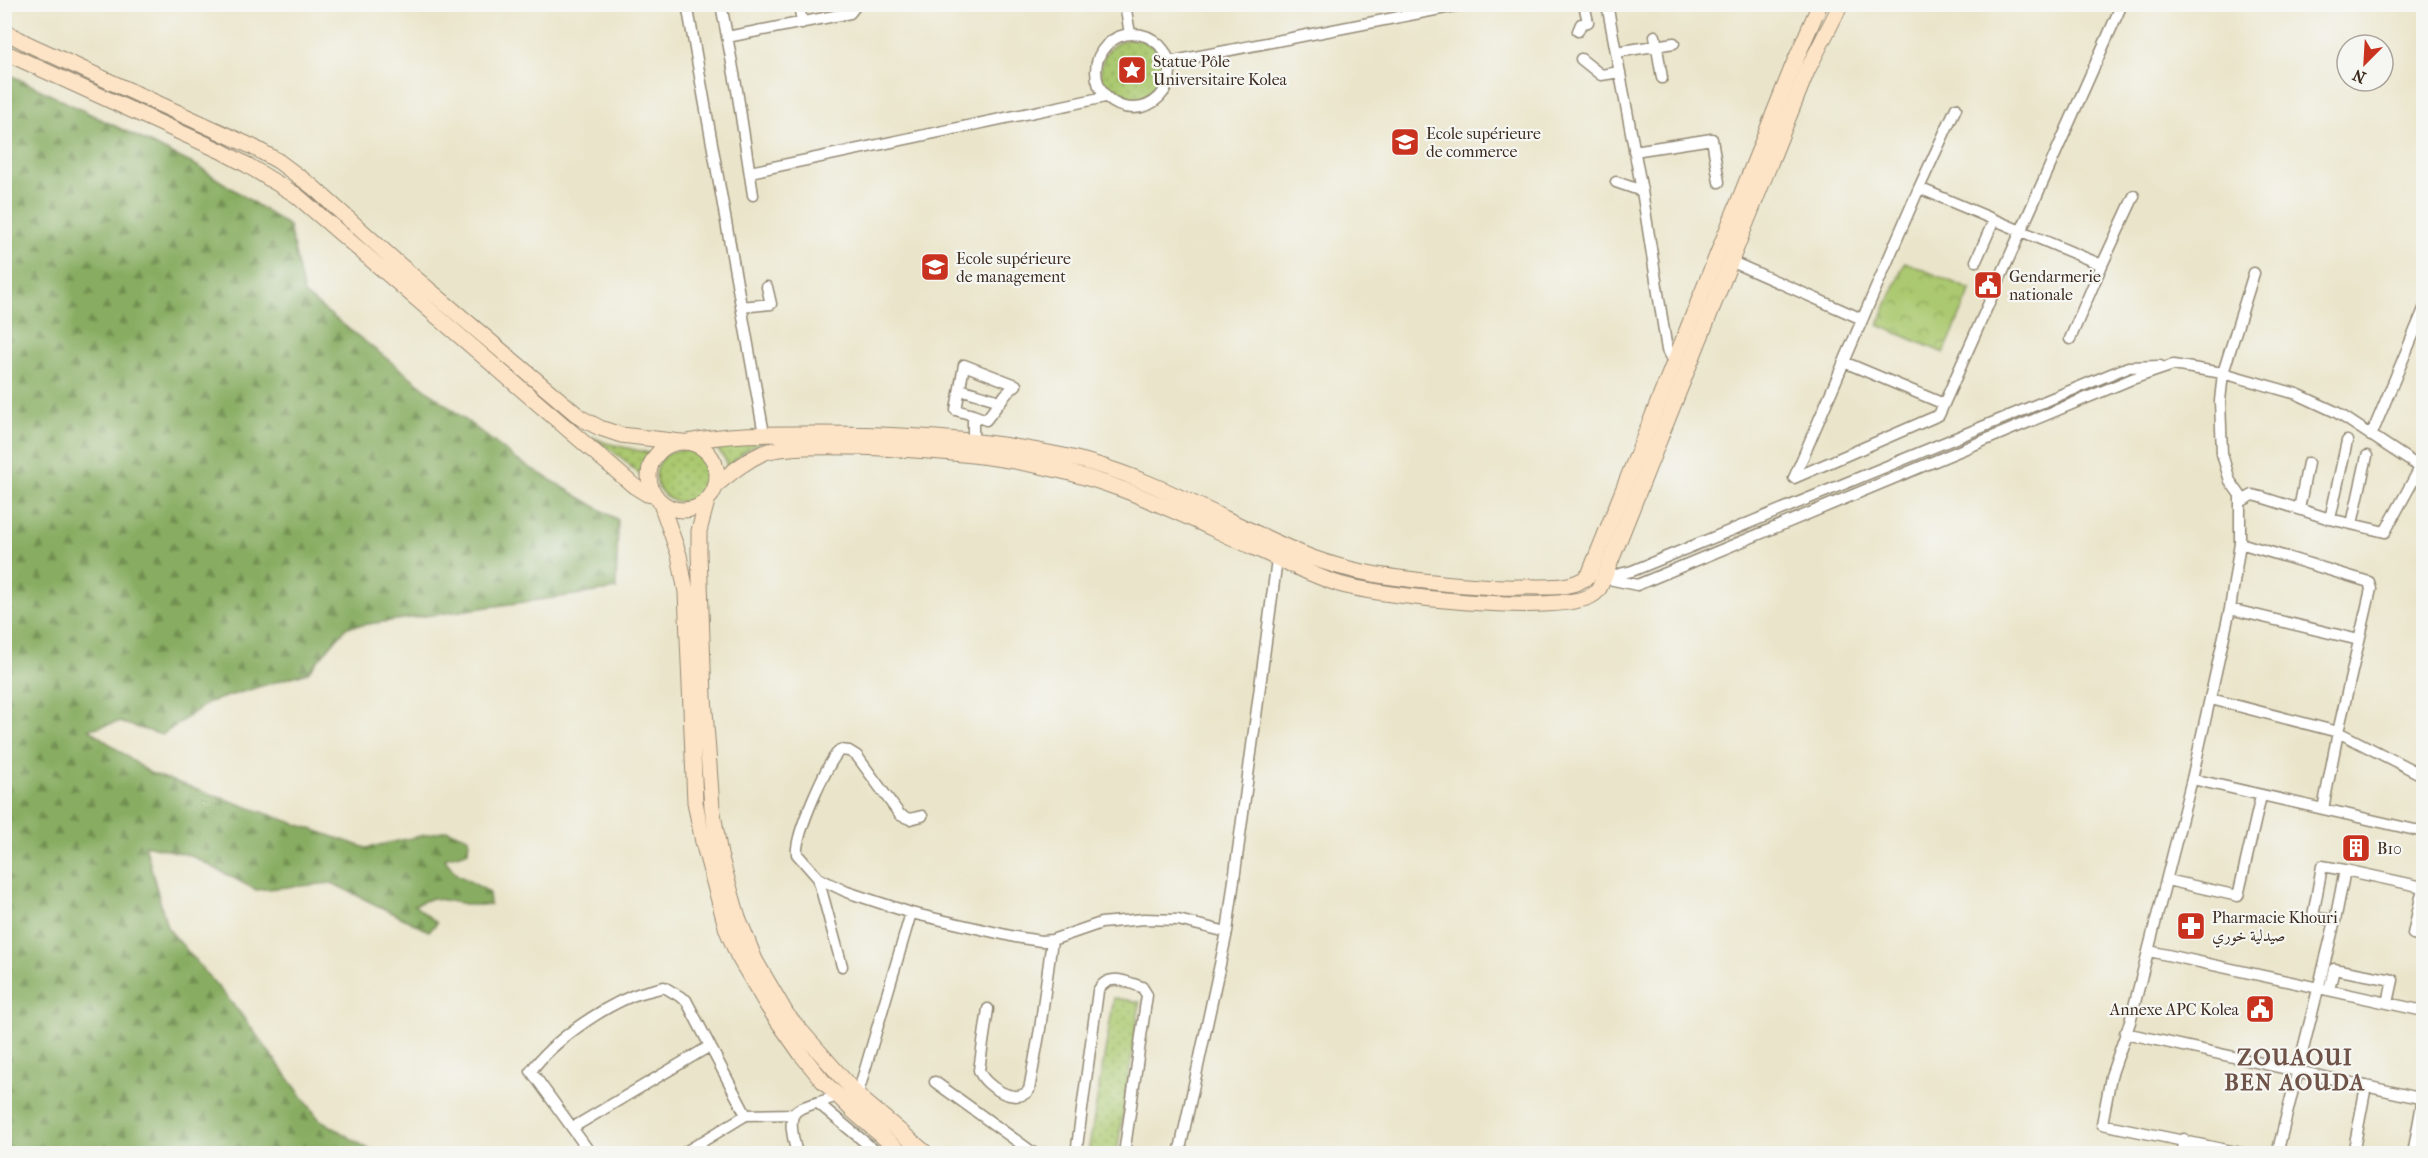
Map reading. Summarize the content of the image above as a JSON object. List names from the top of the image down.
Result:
{
  "districts": ["ZOUAOUI BEN AOUDA"],
  "places": {
    "place": ["Statue Pôle Universitaire Kolea"],
    "school or university": ["Ecole supérieure de commerce", "Ecole supérieure de management"],
    "public building": ["Gendarmerie nationale", "Annexe APC Kolea"],
    "building": ["B10"],
    "pharmacy": ["Pharmacie Khouri صيدلية خوري"]
  },
  "north": "bottom left"
}
